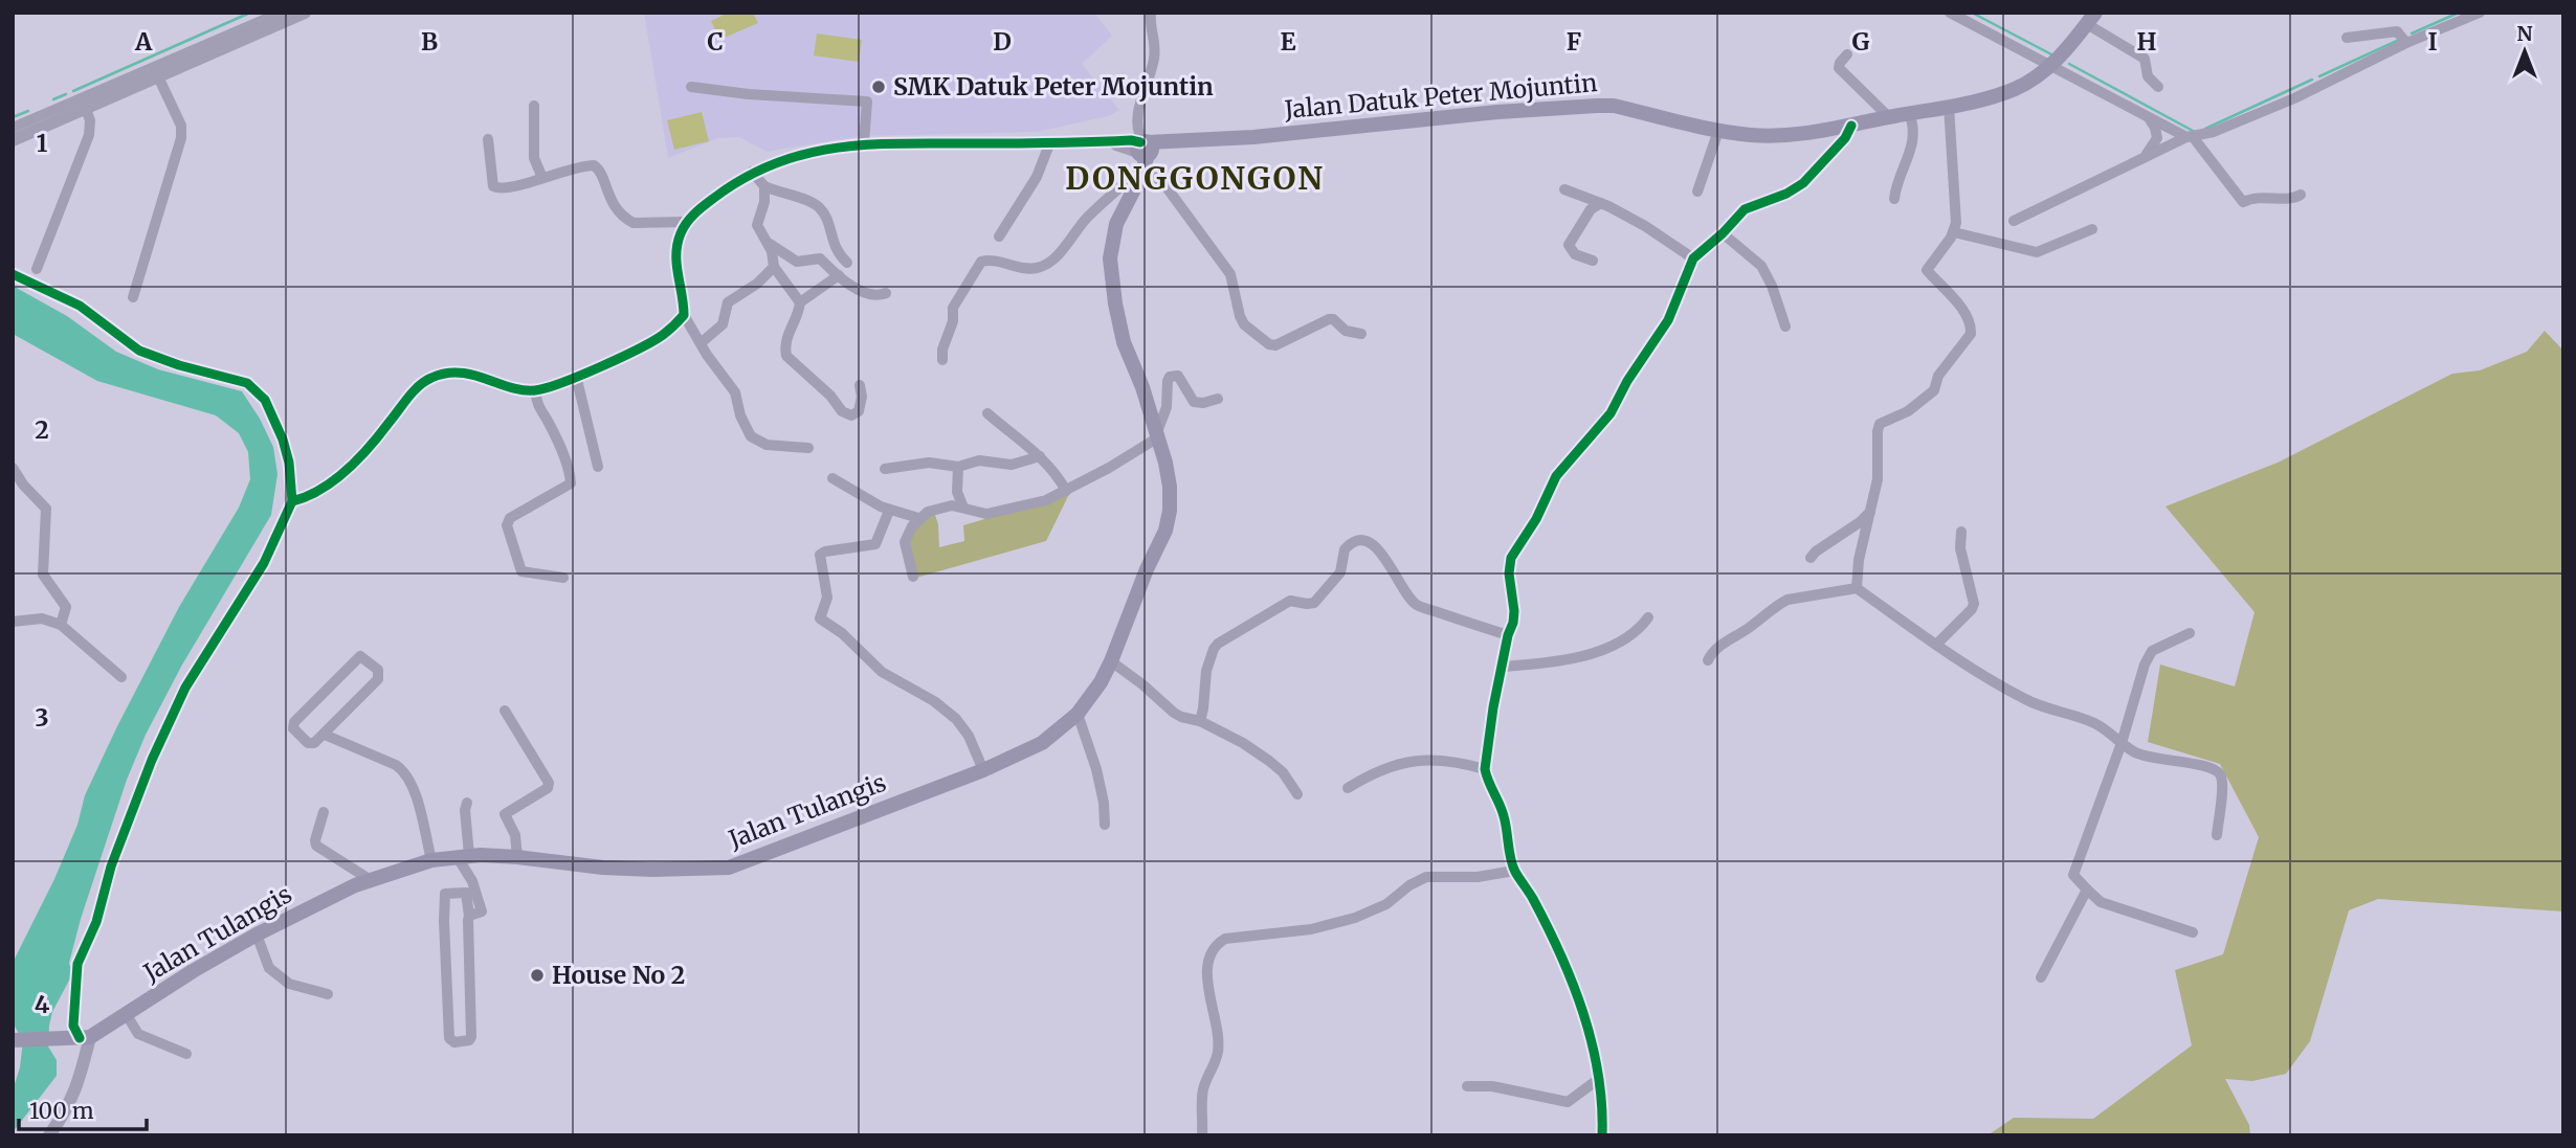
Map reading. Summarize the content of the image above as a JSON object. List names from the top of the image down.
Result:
{
  "streets": {
    "main road": ["Jalan Datuk Peter Mojuntin", "Jalan Tulangis"]
  },
  "crossings": [
    ["Jalan Datuk Peter Mojuntin", "Jalan Tulangis"]
  ],
  "districts": ["DONGGONGON"],
  "places": ["SMK Datuk Peter Mojuntin", "House No 2"],
  "scale_bar": "100 m",
  "north": "top",
  "grid": {
    "columns": [
      "A",
      "B",
      "C",
      "D",
      "E",
      "F",
      "G",
      "H",
      "I"
    ],
    "rows": [
      "1",
      "2",
      "3",
      "4"
    ]
  }
}
